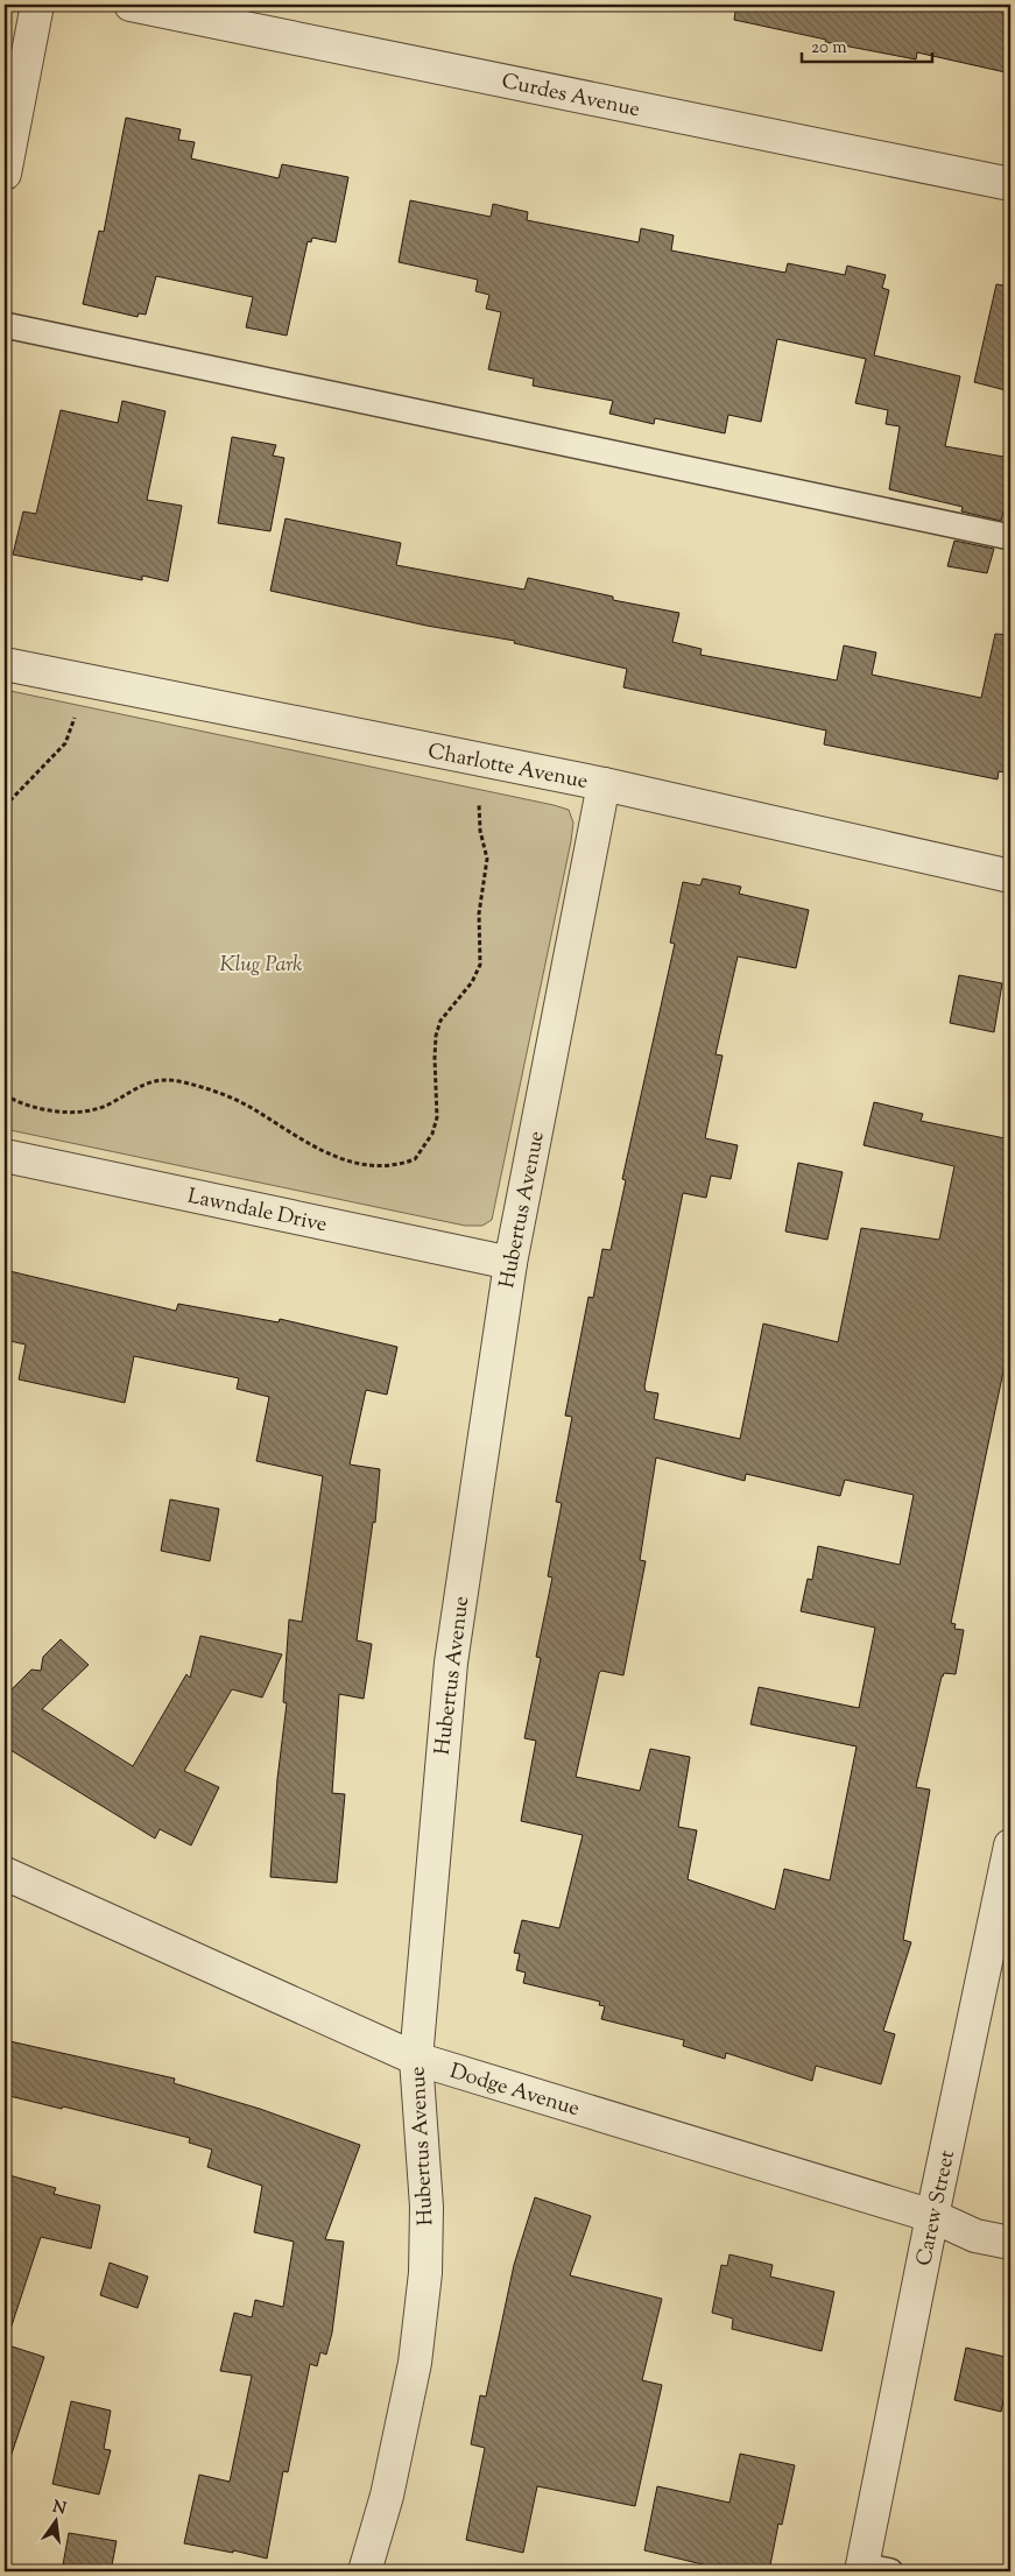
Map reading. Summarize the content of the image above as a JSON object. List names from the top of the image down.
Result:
{
  "streets": {
    "street": [
      "Curdes Avenue",
      "Charlotte Avenue",
      "Lawndale Drive",
      "Hubertus Avenue",
      "Dodge Avenue",
      "Carew Street"
    ]
  },
  "crossings": [
    ["Charlotte Avenue", "Hubertus Avenue"],
    ["Lawndale Drive", "Hubertus Avenue"],
    ["Hubertus Avenue", "Dodge Avenue"],
    ["Dodge Avenue", "Carew Street"]
  ],
  "parks": ["Klug Park"],
  "scale_bar": "20 m",
  "north": "top"
}
